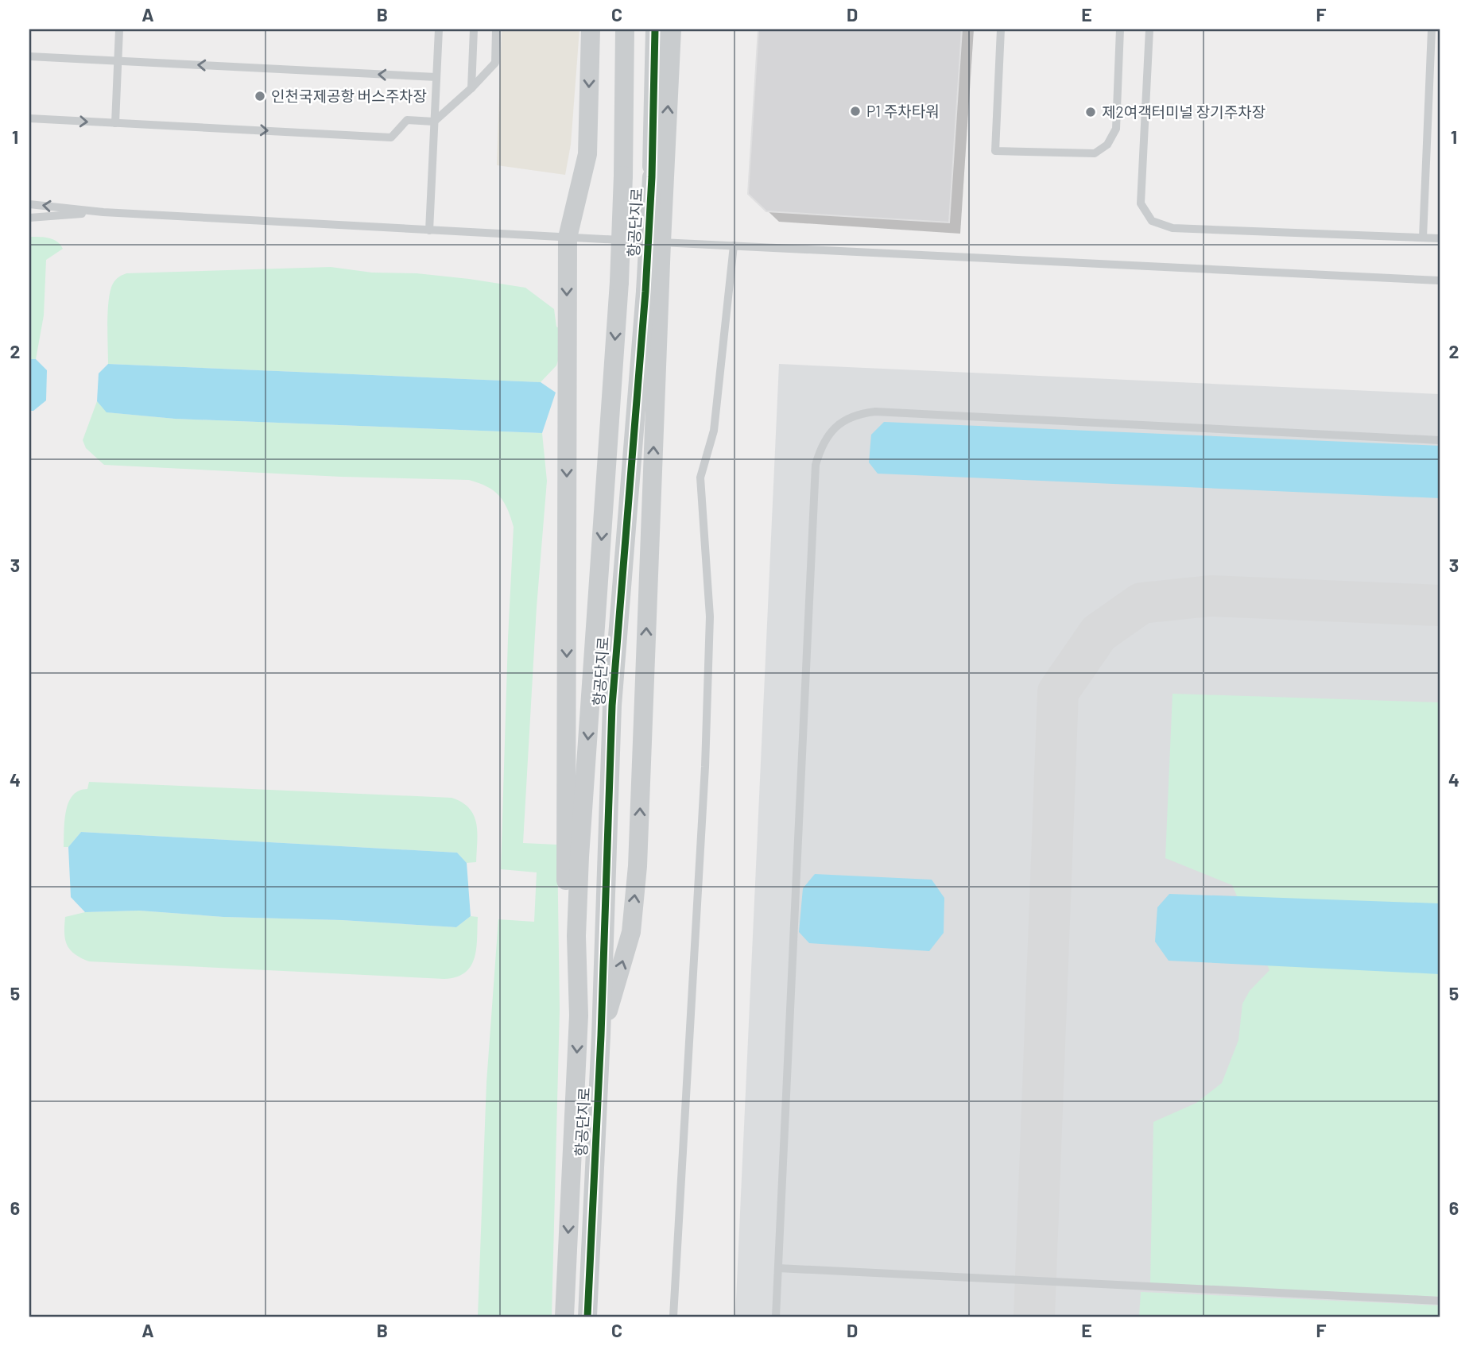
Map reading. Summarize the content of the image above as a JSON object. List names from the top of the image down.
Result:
{
  "streets": {
    "street": ["항공단지로"]
  },
  "places": ["인천국제공항 버스주차장", "P1 주차타워", "제2여객터미널 장기주차장"],
  "grid": {
    "columns": [
      "A",
      "B",
      "C",
      "D",
      "E",
      "F"
    ],
    "rows": [
      "1",
      "2",
      "3",
      "4",
      "5",
      "6"
    ]
  }
}
